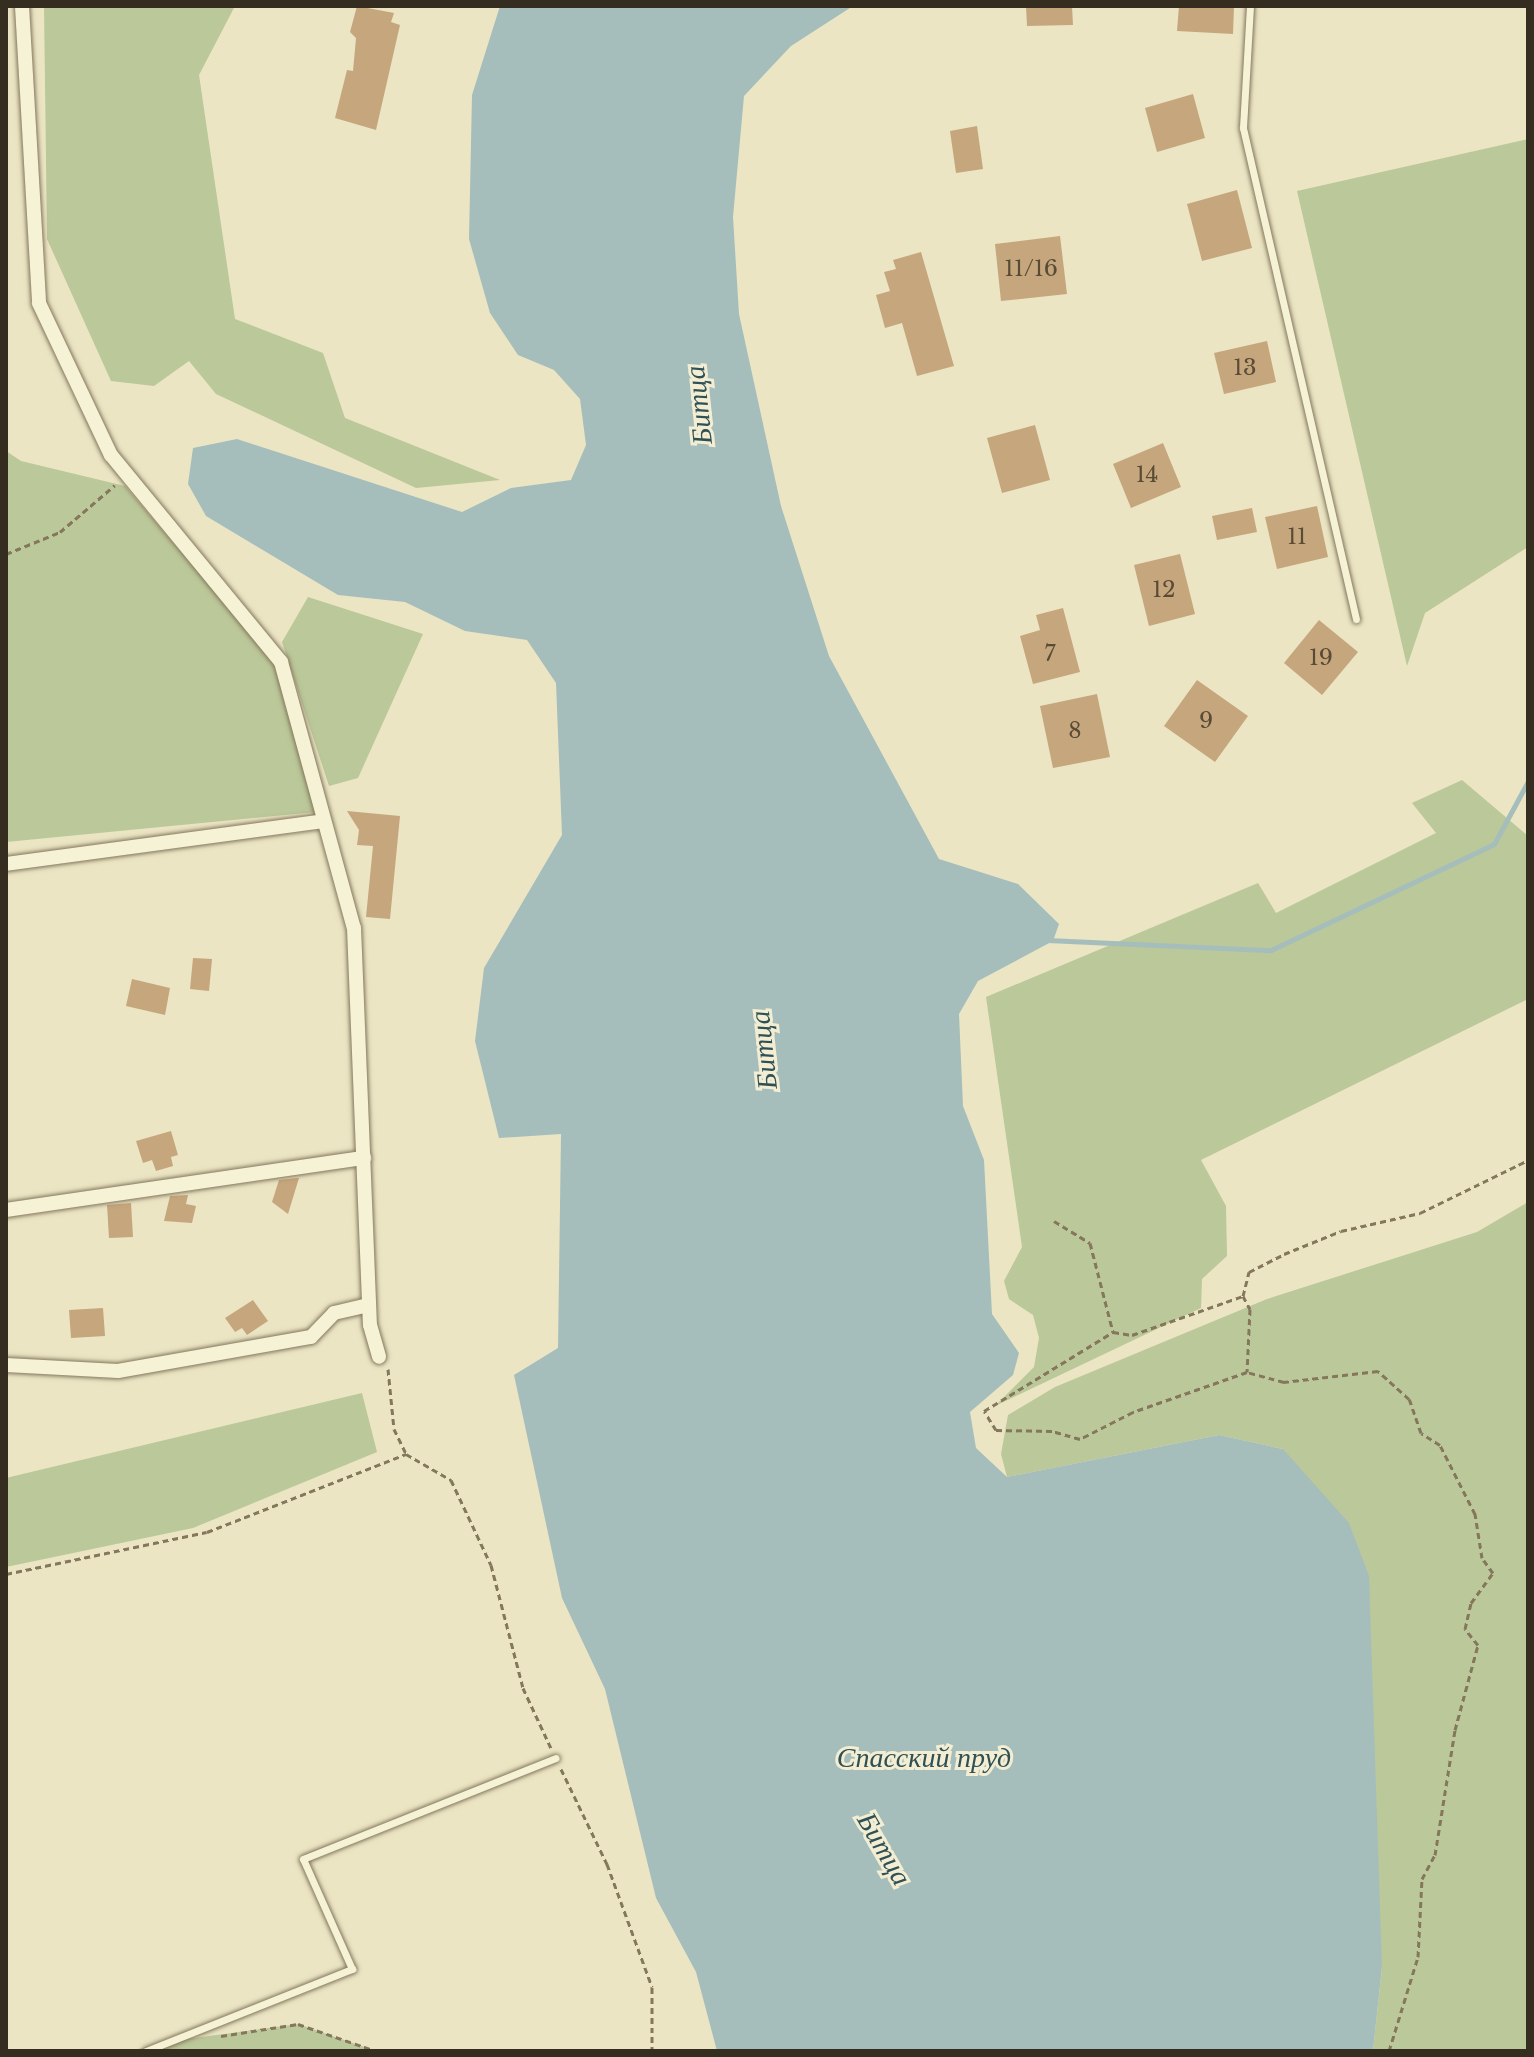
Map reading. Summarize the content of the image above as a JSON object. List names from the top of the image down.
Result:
{
  "water": ["Битца", "Спасский пруд"],
  "house_numbers": [
    "11/16",
    "13",
    "14",
    "11",
    "12",
    "7",
    "19",
    "9",
    "8"
  ]
}
